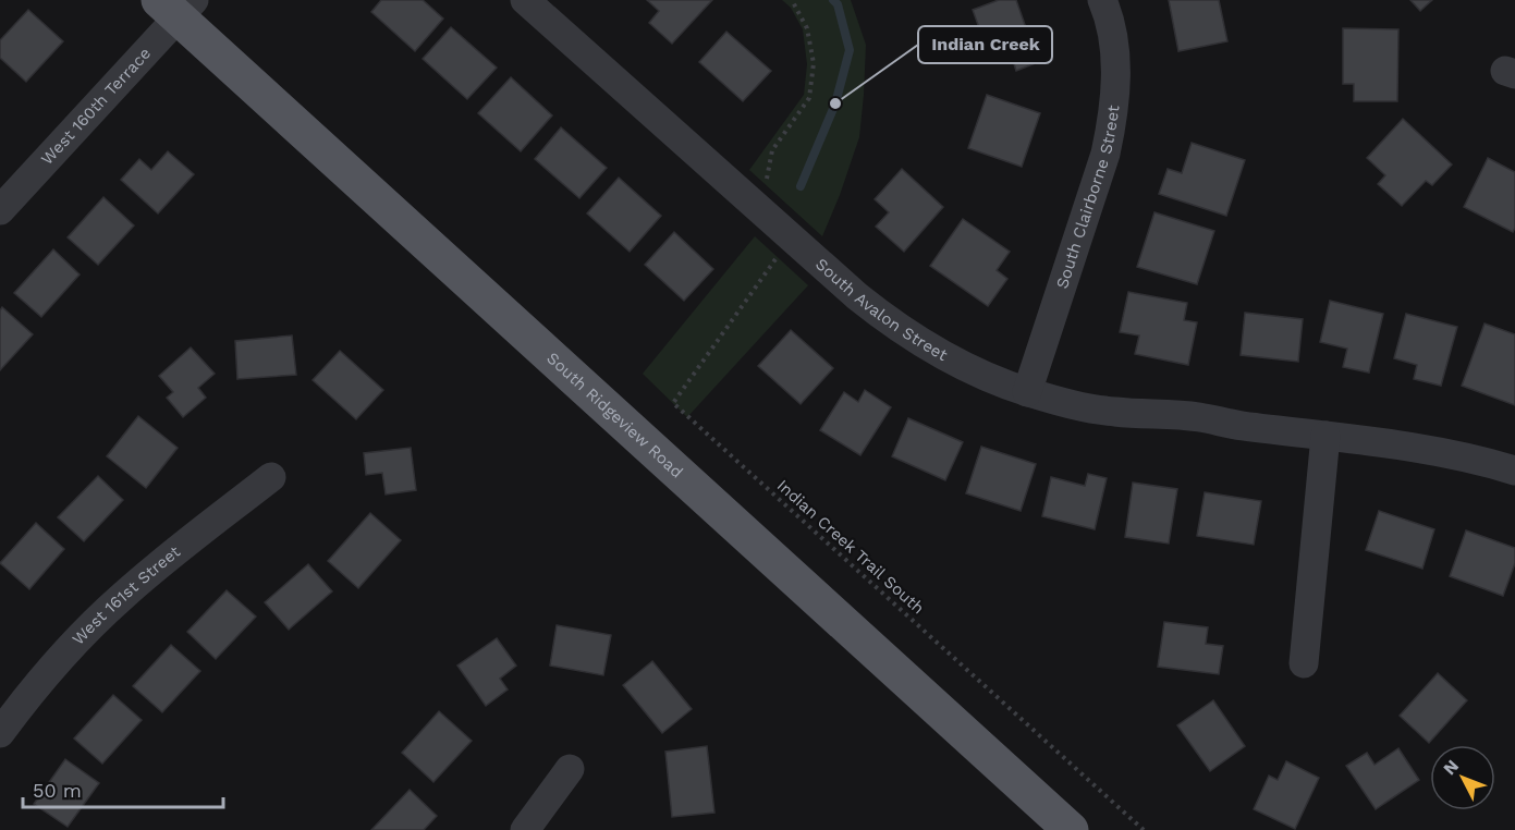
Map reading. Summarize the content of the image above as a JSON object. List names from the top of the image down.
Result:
{
  "streets": {
    "main road": ["South Ridgeview Road"],
    "street": [
      "West 160th Terrace",
      "South Clairborne Street",
      "South Avalon Street",
      "West 161st Street"
    ],
    "path": ["Indian Creek Trail South"]
  },
  "crossings": [
    ["West 160th Terrace", "South Ridgeview Road"],
    ["South Clairborne Street", "South Avalon Street"]
  ],
  "places": ["Indian Creek"],
  "scale_bar": "50 m",
  "north": "top left"
}
